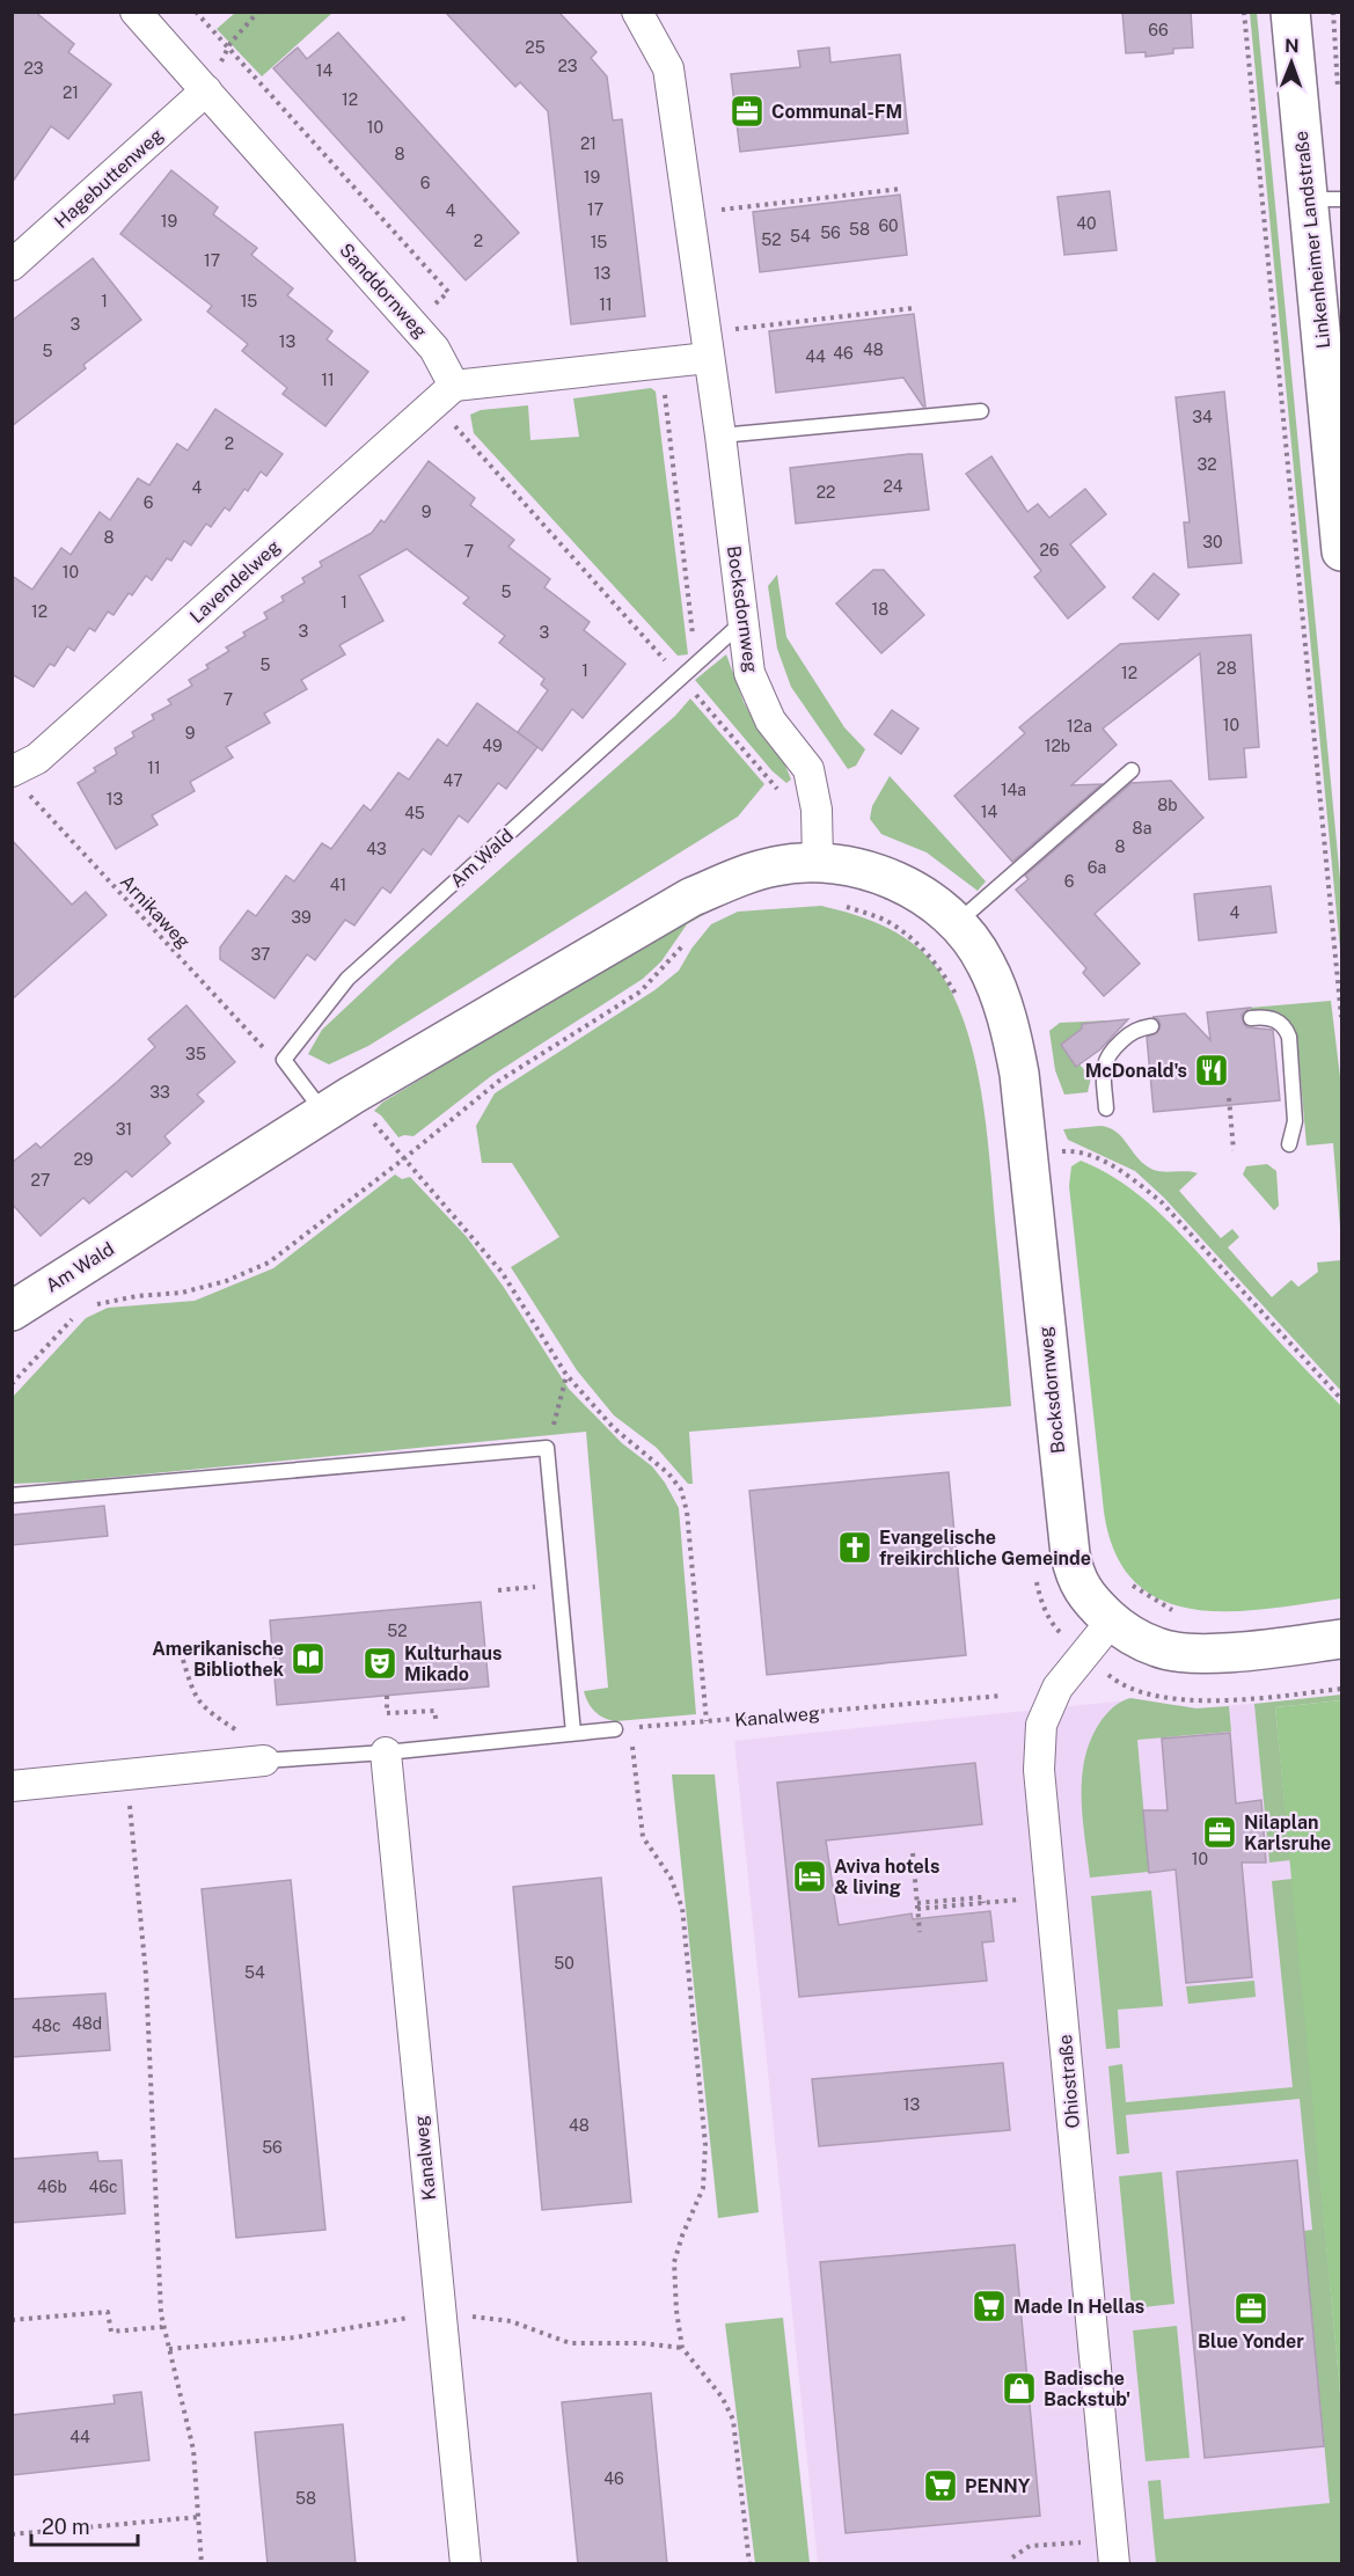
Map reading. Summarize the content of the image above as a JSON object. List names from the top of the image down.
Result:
{
  "streets": {
    "main road": ["Linkenheimer Landstraße", "Bocksdornweg", "Am Wald"],
    "street": [
      "Hagebuttenweg",
      "Sanddornweg",
      "Lavendelweg",
      "Kanalweg",
      "Ohiostraße"
    ],
    "path": ["Arnikaweg"]
  },
  "crossings": [
    ["Hagebuttenweg", "Sanddornweg"],
    ["Sanddornweg", "Lavendelweg"],
    ["Lavendelweg", "Arnikaweg"],
    ["Bocksdornweg", "Am Wald"],
    ["Bocksdornweg", "Ohiostraße"],
    ["Am Wald", "Arnikaweg"]
  ],
  "places": {
    "office": ["Communal-FM", "Nilaplan Karlsruhe", "Blue Yonder"],
    "restaurant": ["McDonald's"],
    "church": ["Evangelische freikirchliche Gemeinde"],
    "library": ["Amerikanische Bibliothek"],
    "theatre": ["Kulturhaus Mikado"],
    "hotel": ["Aviva hotels & living"],
    "supermarket": ["Made In Hellas", "PENNY"],
    "shop": ["Badische Backstub'"]
  },
  "house_numbers": [
    "66",
    "25",
    "23",
    "23",
    "14",
    "21",
    "12",
    "10",
    "21",
    "8",
    "19",
    "6",
    "17",
    "4",
    "19",
    "40",
    "60",
    "58",
    "56",
    "54",
    "52",
    "2",
    "15",
    "17",
    "13",
    "1",
    "15",
    "11",
    "3",
    "13",
    "48",
    "5",
    "46",
    "44",
    "11",
    "34",
    "2",
    "32",
    "24",
    "4",
    "22",
    "6",
    "9",
    "8",
    "30",
    "26",
    "7",
    "10",
    "5",
    "1",
    "18",
    "12",
    "3",
    "3",
    "5",
    "28",
    "1",
    "12",
    "7",
    "10",
    "12a",
    "9",
    "49",
    "12b",
    "11",
    "47",
    "14a",
    "13",
    "8b",
    "14",
    "45",
    "8a",
    "8",
    "43",
    "6a",
    "6",
    "41",
    "4",
    "39",
    "37",
    "35",
    "33",
    "31",
    "29",
    "27",
    "52",
    "10",
    "50",
    "54",
    "48d",
    "48c",
    "13",
    "48",
    "56",
    "46b",
    "46c",
    "44",
    "46",
    "58"
  ],
  "scale_bar": "20 m",
  "north": "top"
}
